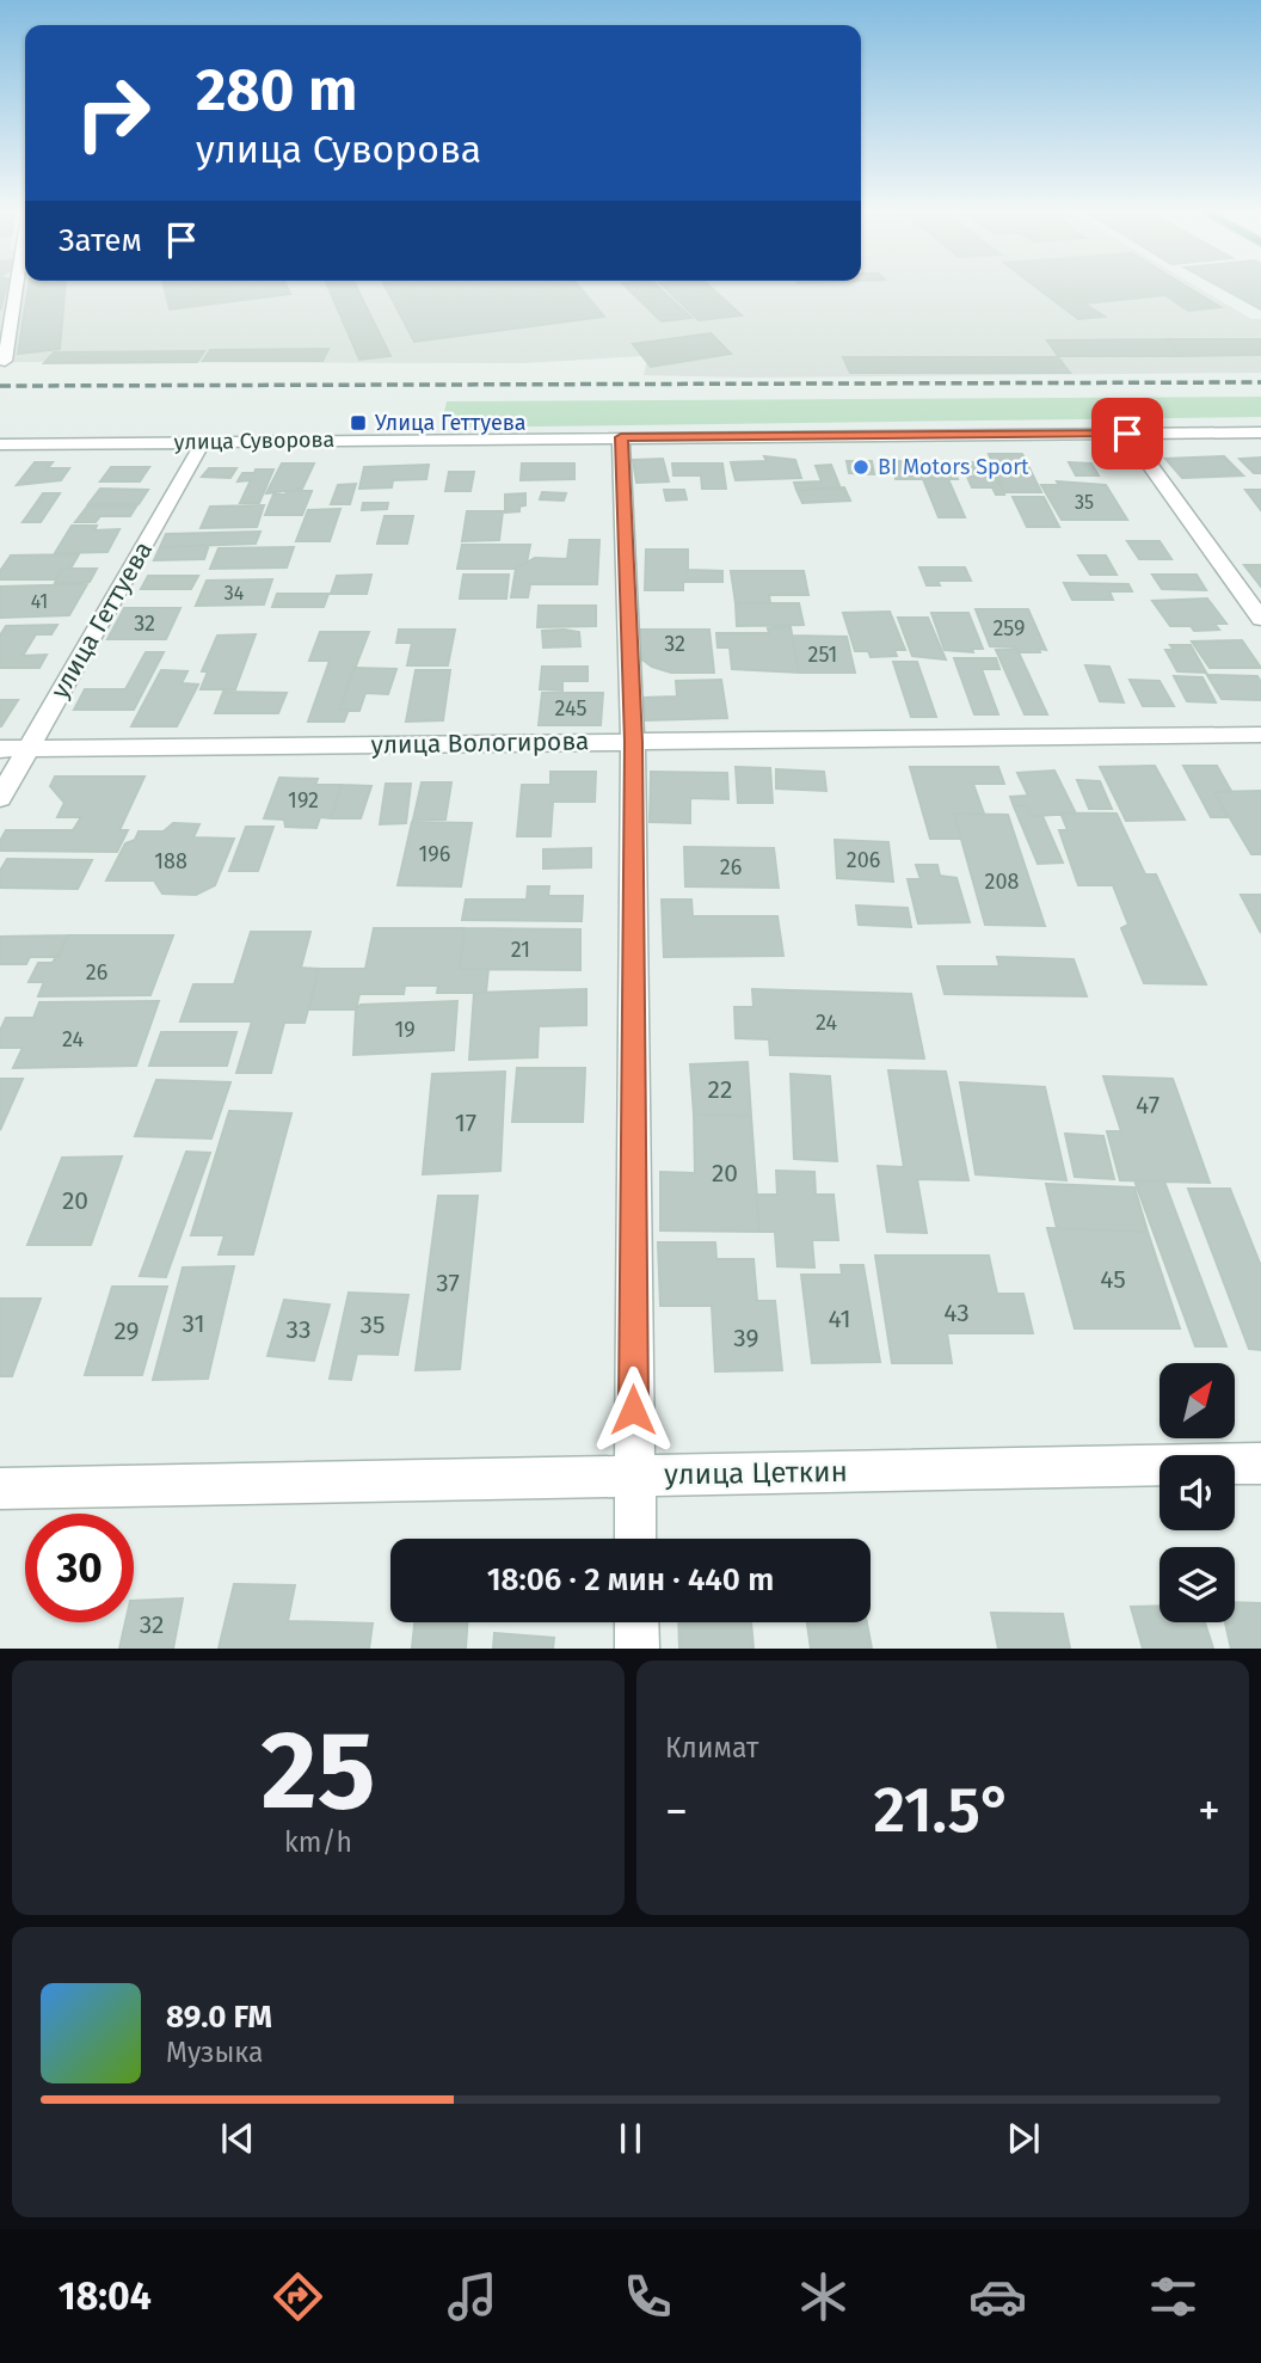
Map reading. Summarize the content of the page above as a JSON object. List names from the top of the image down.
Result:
{
  "streets": {
    "street": [
      "улица Суворова",
      "улица Геттуева",
      "улица Вологирова",
      "улица Цеткин"
    ]
  },
  "crossings": [
    ["улица Суворова", "улица Геттуева"],
    ["улица Геттуева", "улица Вологирова"]
  ],
  "places": {
    "transit": ["Улица Геттуева"],
    "other": ["BI Motors Sport"]
  },
  "house_numbers": [
    "35",
    "34",
    "41",
    "32",
    "259",
    "32",
    "251",
    "245",
    "192",
    "196",
    "206",
    "188",
    "26",
    "208",
    "21",
    "26",
    "24",
    "19",
    "24",
    "22",
    "47",
    "17",
    "20",
    "20",
    "45",
    "37",
    "43",
    "41",
    "31",
    "35",
    "33",
    "29",
    "39",
    "32"
  ],
  "north": "top right",
  "page": {
    "turn": ["280 m", "улица Суворова"],
    "then": "Затем",
    "limit": "30",
    "trip": "18:06 · 2 мин · 440 m",
    "tile": [
      ["25", "km/h"],
      "Климат"
    ],
    "heat": ["−", "21.5°", "+"],
    "song": ["89.0 FM", "Музыка"],
    "tabs": "18:04"
  }
}
